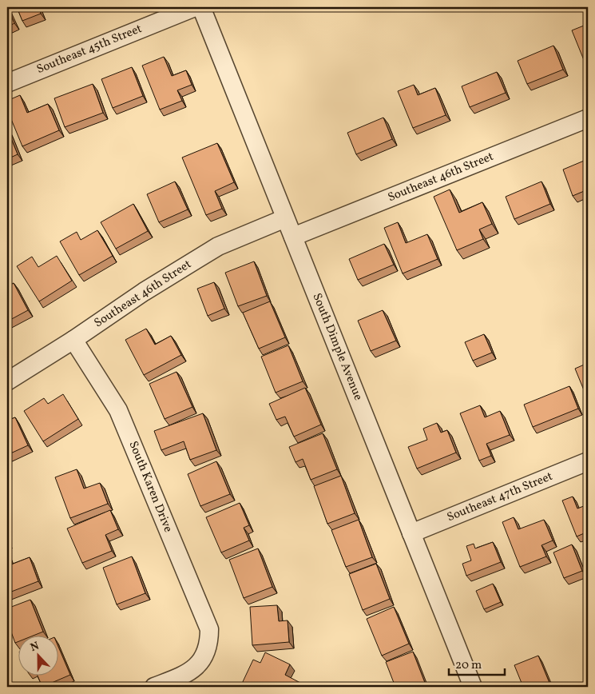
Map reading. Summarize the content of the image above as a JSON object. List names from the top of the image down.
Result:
{
  "streets": {
    "street": [
      "Southeast 45th Street",
      "Southeast 46th Street",
      "South Dimple Avenue",
      "South Karen Drive",
      "Southeast 47th Street"
    ]
  },
  "crossings": [
    ["Southeast 46th Street", "South Dimple Avenue"],
    ["Southeast 46th Street", "South Karen Drive"],
    ["South Dimple Avenue", "Southeast 47th Street"]
  ],
  "scale_bar": "20 m",
  "north": "top"
}
